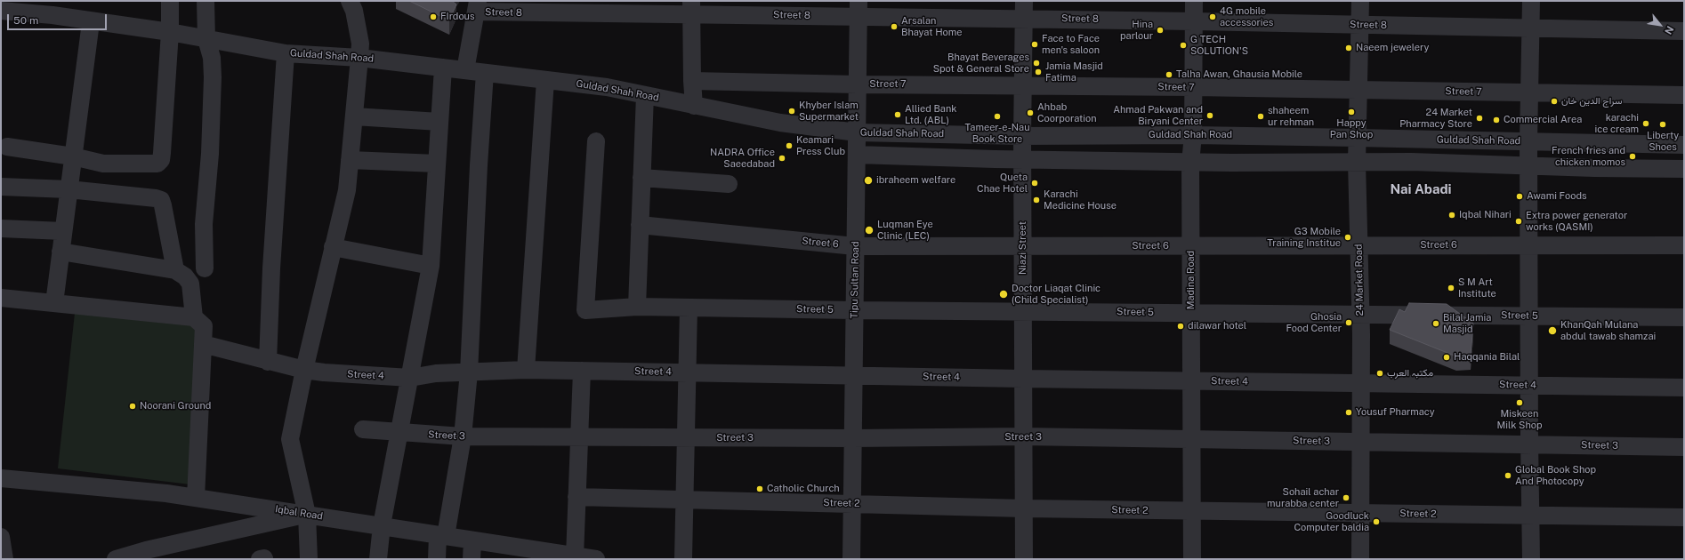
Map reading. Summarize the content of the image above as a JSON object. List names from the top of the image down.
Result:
{
  "streets": {
    "street": [
      "Street 8",
      "Guldad Shah Road",
      "Street 7",
      "Street 6",
      "Niazi Street",
      "Tipu Sultan Road",
      "Madina Road",
      "24 Market Road",
      "Street 5",
      "Street 4",
      "Street 3",
      "Street 2",
      "Iqbal Road"
    ]
  },
  "crossings": [
    ["Street 8", "Niazi Street"],
    ["Street 8", "Tipu Sultan Road"],
    ["Street 8", "Madina Road"],
    ["Street 8", "24 Market Road"],
    ["Guldad Shah Road", "Niazi Street"],
    ["Guldad Shah Road", "Tipu Sultan Road"],
    ["Guldad Shah Road", "Madina Road"],
    ["Guldad Shah Road", "24 Market Road"],
    ["Street 7", "Niazi Street"],
    ["Street 7", "Tipu Sultan Road"],
    ["Street 7", "Madina Road"],
    ["Street 7", "24 Market Road"],
    ["Street 6", "Niazi Street"],
    ["Street 6", "Tipu Sultan Road"],
    ["Street 6", "Madina Road"],
    ["Street 6", "24 Market Road"],
    ["Niazi Street", "Street 5"],
    ["Niazi Street", "Street 4"],
    ["Niazi Street", "Street 3"],
    ["Niazi Street", "Street 2"],
    ["Tipu Sultan Road", "Street 5"],
    ["Tipu Sultan Road", "Street 4"],
    ["Tipu Sultan Road", "Street 3"],
    ["Tipu Sultan Road", "Street 2"],
    ["Madina Road", "Street 5"],
    ["Madina Road", "Street 4"],
    ["Madina Road", "Street 3"],
    ["Madina Road", "Street 2"],
    ["24 Market Road", "Street 5"],
    ["24 Market Road", "Street 4"],
    ["24 Market Road", "Street 3"],
    ["24 Market Road", "Street 2"]
  ],
  "districts": ["Nai Abadi"],
  "places": [
    "FIrdous",
    "4G mobile accessories",
    "Arsalan Bhayat Home",
    "Hina parlour",
    "Face to Face men's saloon",
    "G TECH SOLUTION'S",
    "Naeem jewelery",
    "Bhayat Beverages Spot & General Store",
    "Jamia Masjid Fatima",
    "Talha Awan, Ghausia Mobile",
    "سراج الدین خان",
    "Khyber Islam Supermarket",
    "Happy Pan Shop",
    "Ahbab Coorporation",
    "Allied Bank Ltd. (ABL)",
    "Ahmad Pakwan and Biryani Center",
    "Tameer-e-Nau Book Store",
    "shaheem ur rehman",
    "24 Market Pharmacy Store",
    "Commercial Area",
    "karachi ice cream",
    "Liberty Shoes",
    "Keamari Press Club",
    "French fries and chicken momos",
    "NADRA Office Saeedabad",
    "ibraheem welfare",
    "Queta Chae Hotel",
    "Awami Foods",
    "Karachi Medicine House",
    "Iqbal Nihari",
    "Extra power generator works (QASMI)",
    "Luqman Eye Clinic (LEC)",
    "G3 Mobile Training Institue",
    "S M Art Institute",
    "Doctor Liaqat Clinic (Child Specialist)",
    "Ghosia Food Center",
    "Bilal Jamia Masjid",
    "dilawar hotel",
    "KhanQah Mulana abdul tawab shamzai",
    "Haqqania Bilal",
    "مکتبہ العرب",
    "Miskeen Milk Shop",
    "Noorani Ground",
    "Yousuf Pharmacy",
    "Global Book Shop And Photocopy",
    "Catholic Church",
    "Sohail achar murabba center",
    "Goodluck Computer baldia"
  ],
  "scale_bar": "50 m",
  "north": "bottom right"
}
